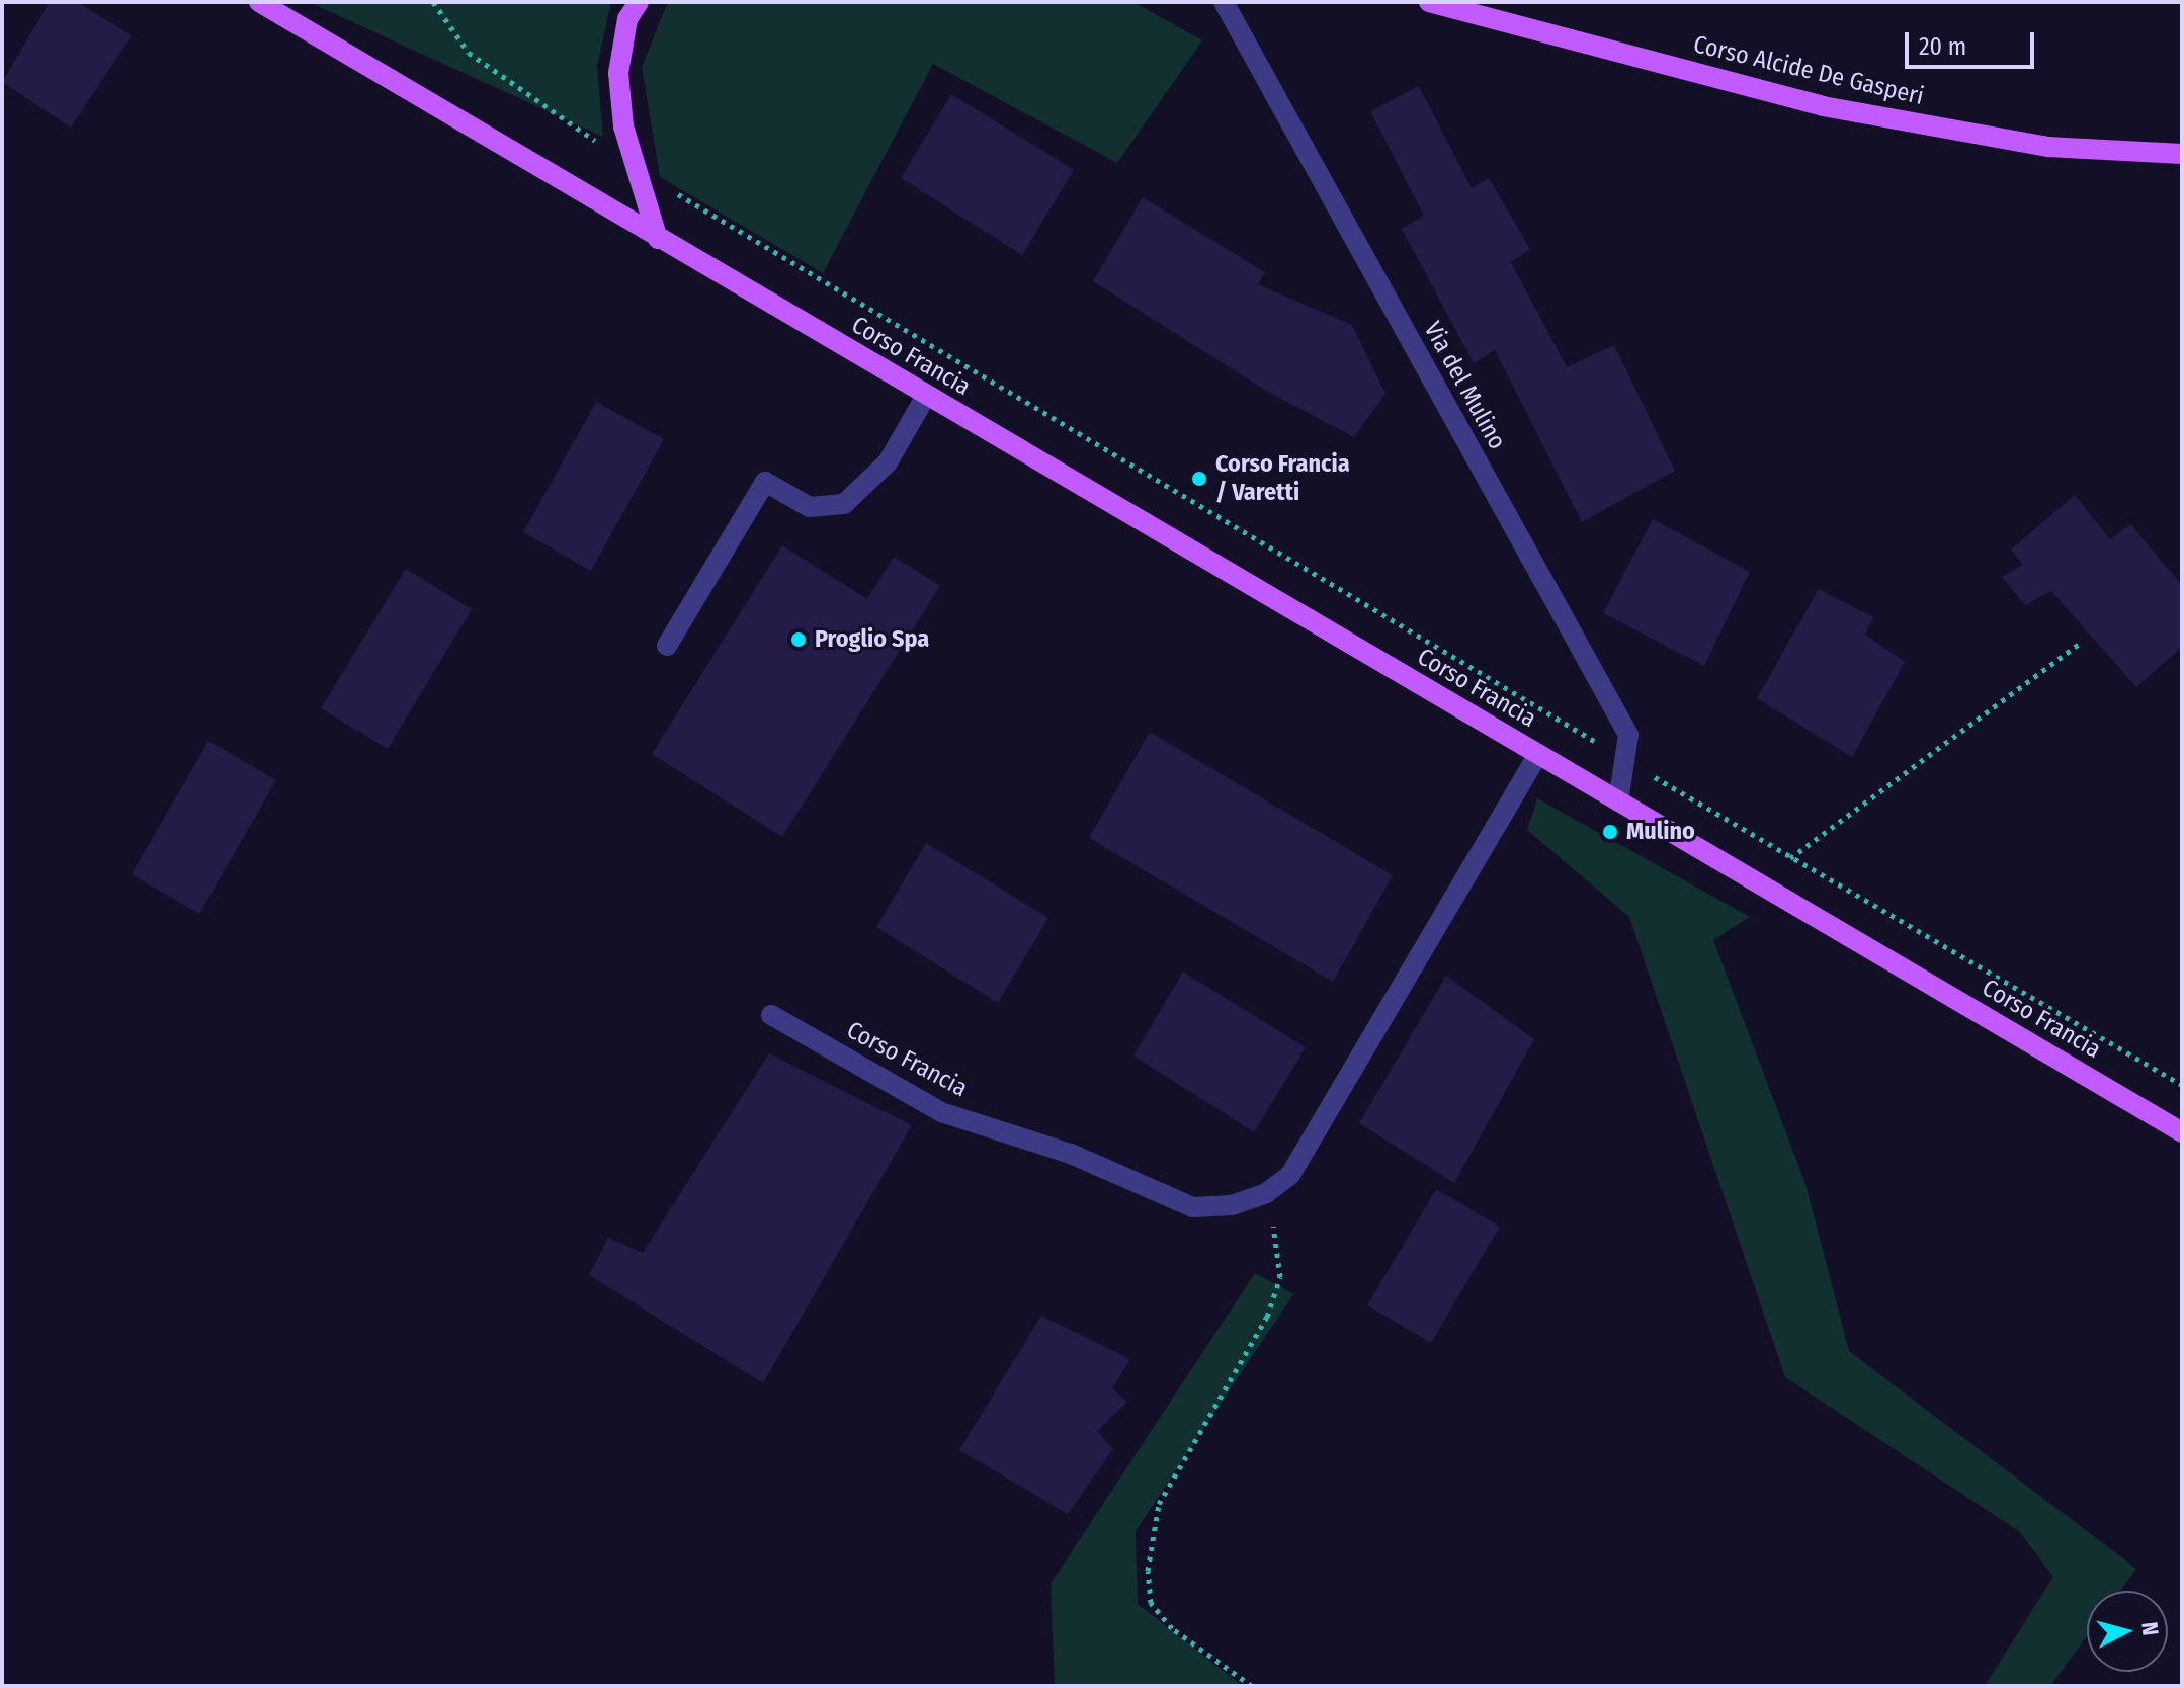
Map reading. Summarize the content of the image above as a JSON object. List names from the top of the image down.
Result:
{
  "streets": {
    "main road": ["Corso Alcide De Gasperi", "Corso Francia"],
    "street": ["Via del Mulino"]
  },
  "crossings": [
    ["Corso Francia", "Via del Mulino"]
  ],
  "places": ["Corso Francia / Varetti", "Proglio Spa", "Mulino"],
  "scale_bar": "20 m",
  "north": "right"
}
